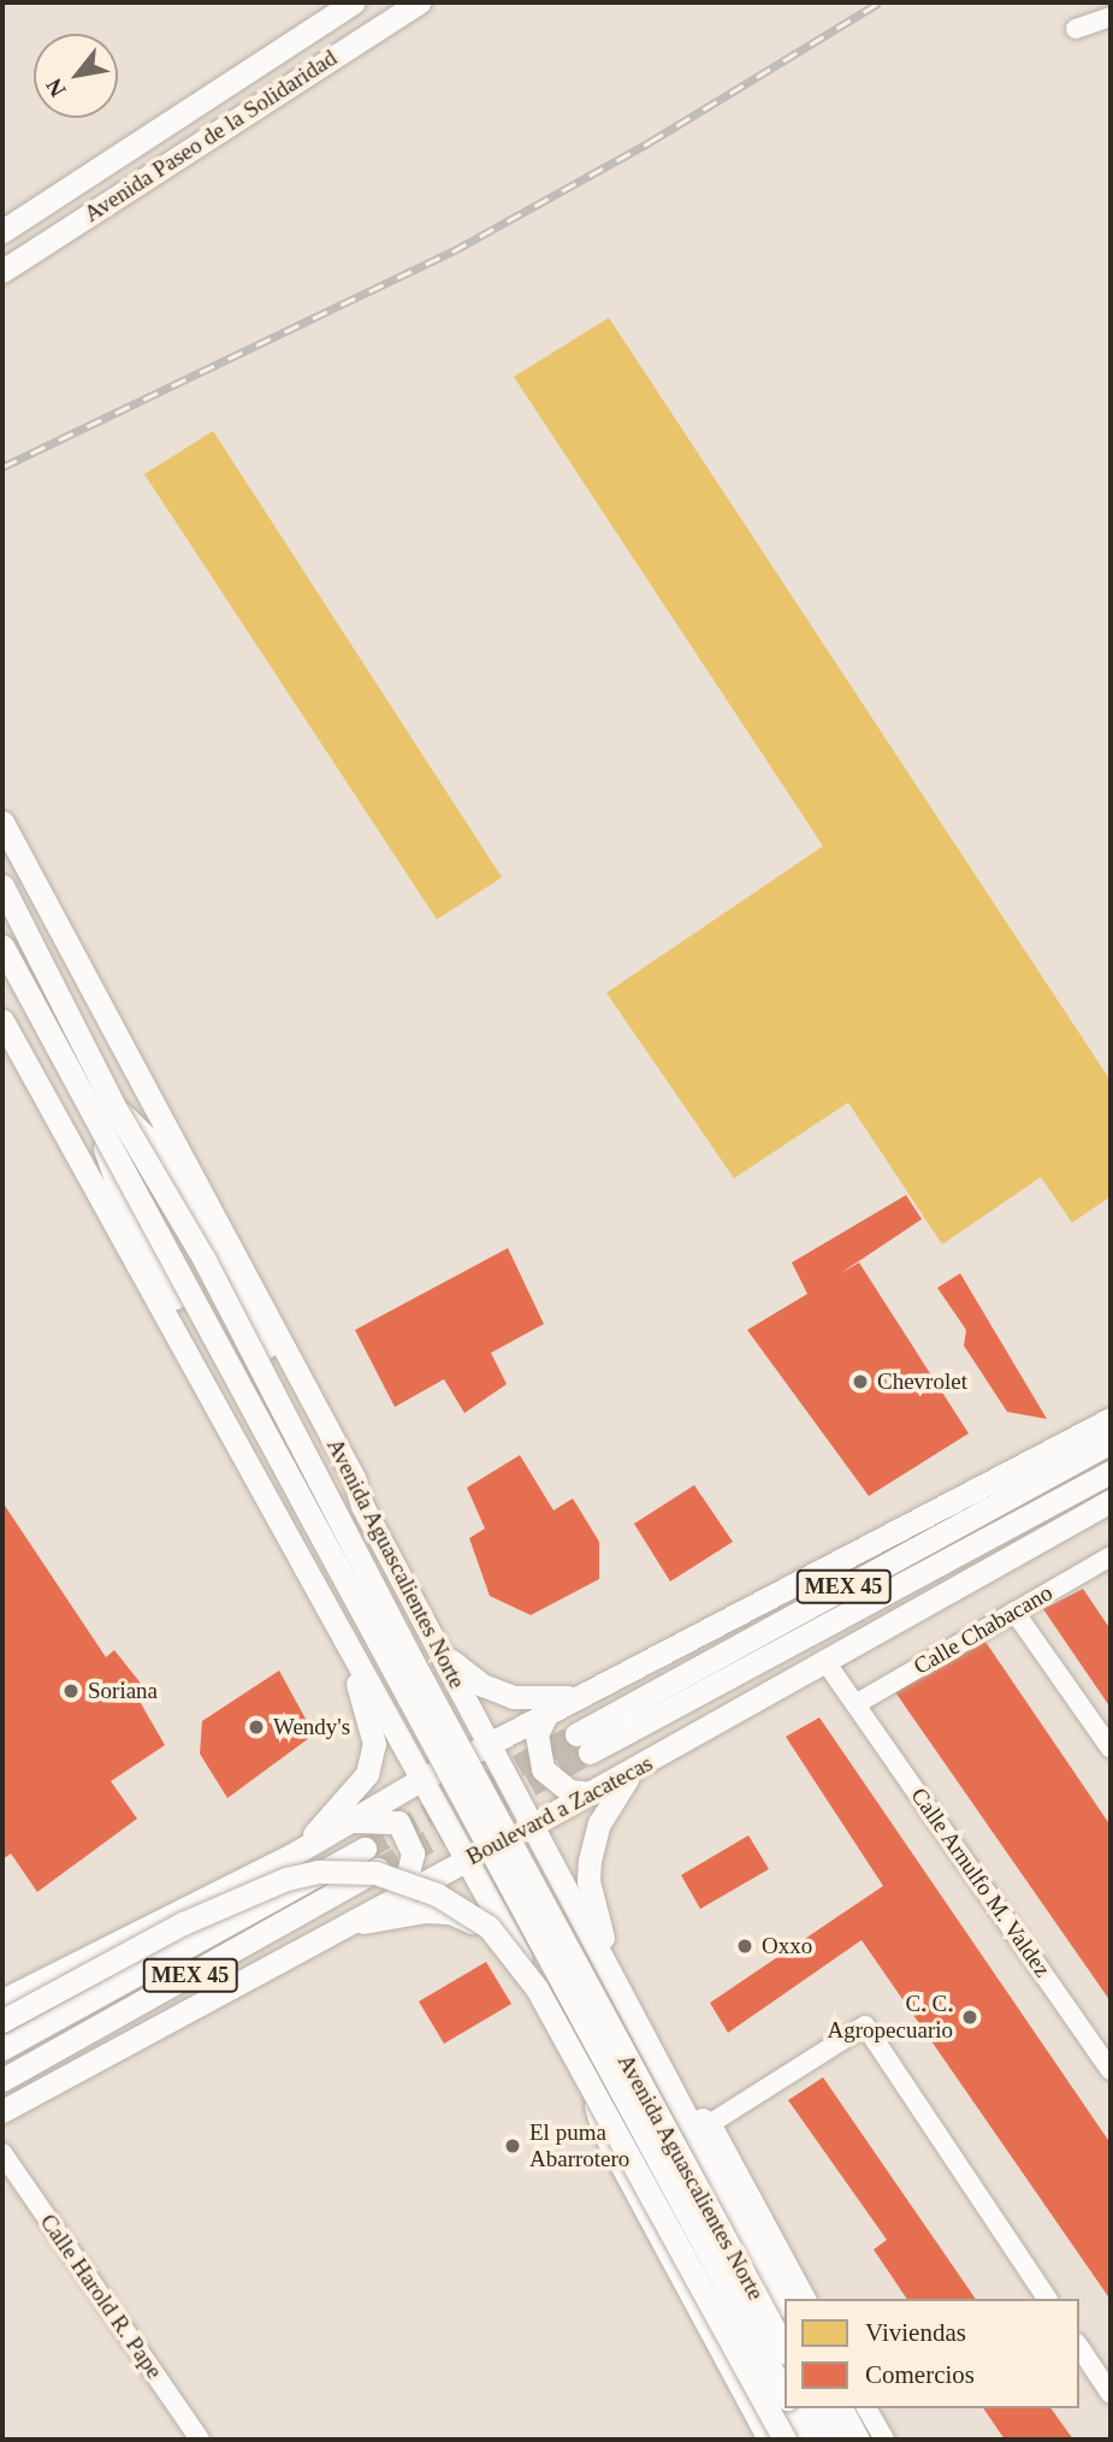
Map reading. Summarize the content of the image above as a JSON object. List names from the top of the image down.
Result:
{
  "streets": {
    "main road": [
      "Avenida Paseo de la Solidaridad",
      "Avenida Aguascalientes Norte",
      "MEX 45",
      "Boulevard a Zacatecas"
    ],
    "street": ["Calle Chabacano", "Calle Arnulfo M. Valdez", "Calle Harold R. Pape"]
  },
  "crossings": [
    ["Avenida Aguascalientes Norte", "MEX 45"],
    ["Avenida Aguascalientes Norte", "Boulevard a Zacatecas"],
    ["Calle Chabacano", "Calle Arnulfo M. Valdez"],
    ["Boulevard a Zacatecas", "Calle Arnulfo M. Valdez"]
  ],
  "places": [
    "Chevrolet",
    "Soriana",
    "Wendy's",
    "Oxxo",
    "C. C. Agropecuario",
    "El puma Abarrotero"
  ],
  "legend": ["Viviendas", "Comercios"],
  "north": "bottom left"
}
